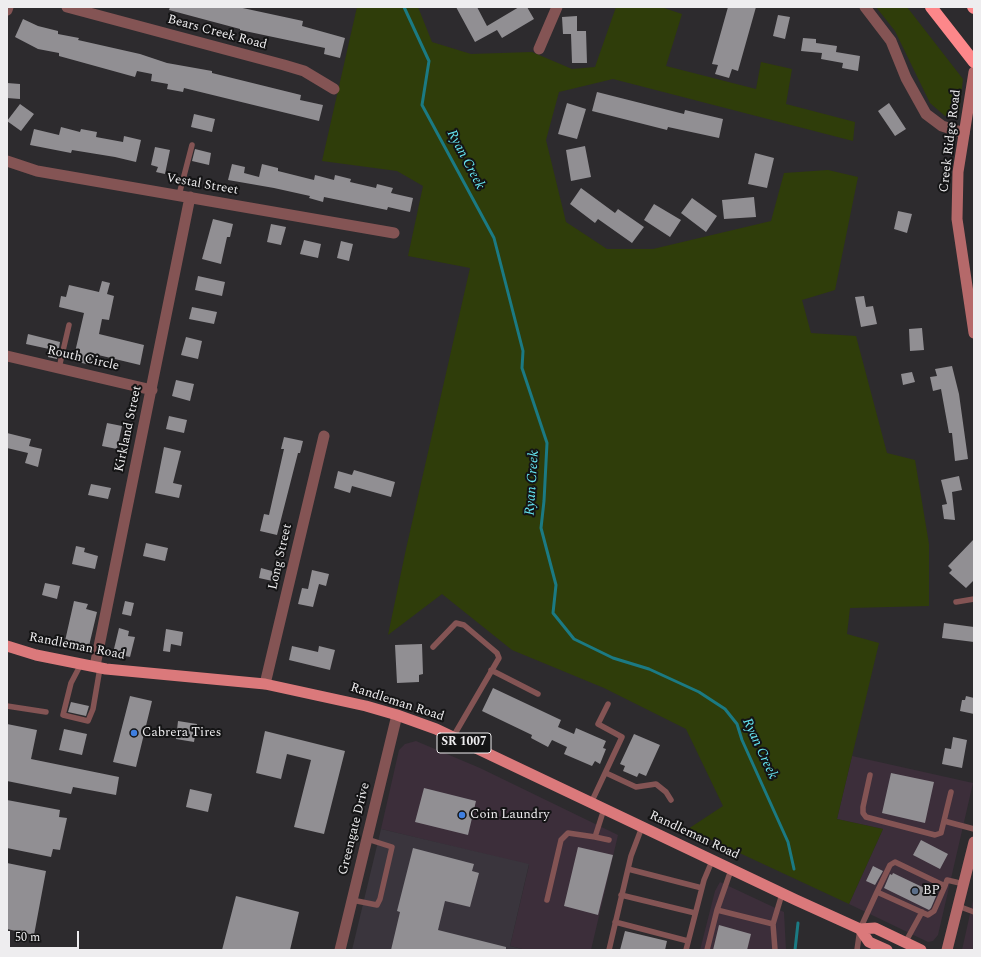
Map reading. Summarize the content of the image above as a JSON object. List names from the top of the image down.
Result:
{
  "streets": {
    "main road": ["Creek Ridge Road", "Randleman Road", "SR 1007"],
    "street": [
      "Bears Creek Road",
      "Vestal Street",
      "Routh Circle",
      "Kirkland Street",
      "Long Street",
      "Greengate Drive"
    ]
  },
  "crossings": [
    ["Vestal Street", "Kirkland Street"],
    ["Routh Circle", "Kirkland Street"],
    ["Kirkland Street", "Randleman Road"],
    ["Long Street", "Randleman Road"],
    ["Randleman Road", "Greengate Drive"]
  ],
  "water": ["Ryan Creek"],
  "places": ["Cabrera Tires", "Coin Laundry", "BP"],
  "scale_bar": "50 m"
}
